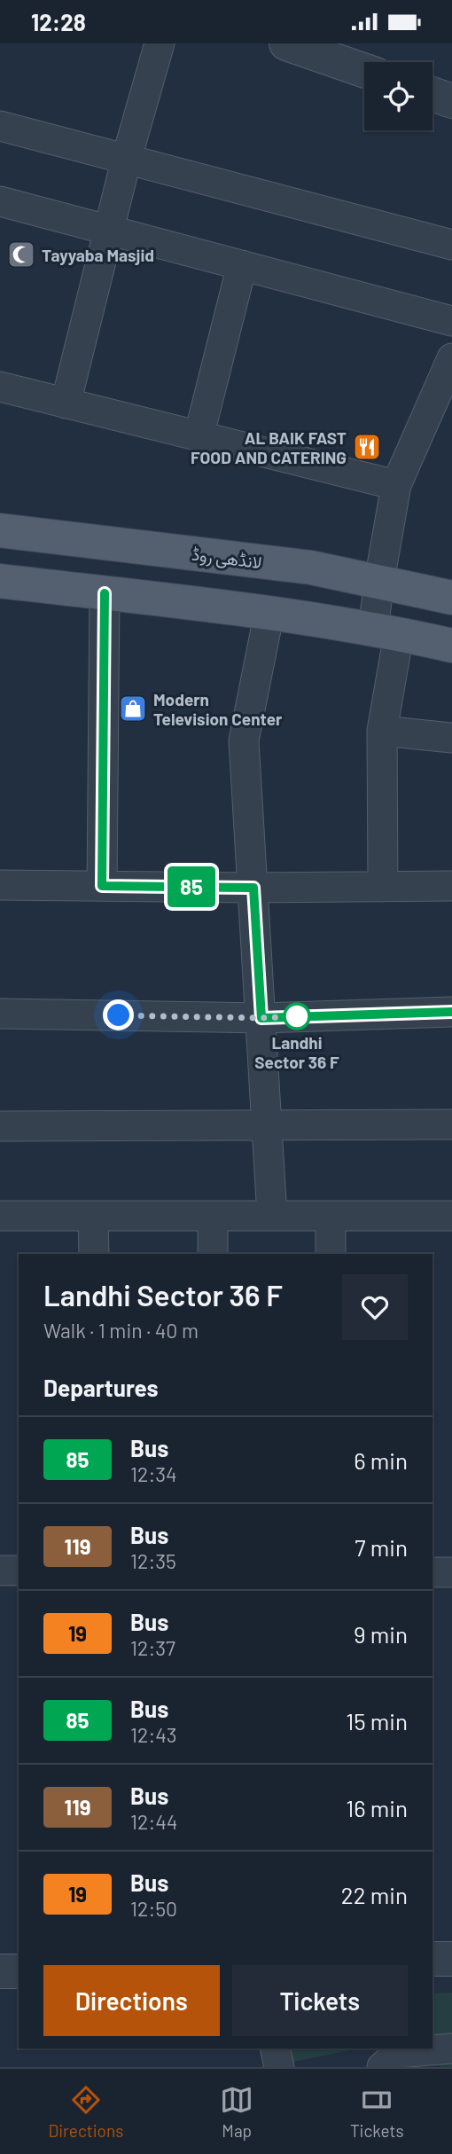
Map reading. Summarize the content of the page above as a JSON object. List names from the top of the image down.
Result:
{
  "streets": {
    "main road": ["لانڈھی روڈ"]
  },
  "places": {
    "mosque": ["Tayyaba Masjid"],
    "restaurant": ["AL BAIK FAST FOOD AND CATERING"],
    "shop": ["Modern Television Center"],
    "other": ["Landhi Sector 36 F"]
  },
  "lines": ["bus line 85"],
  "page": {
    "status": "12:28",
    "on_map": "85",
    "heading": [
      ["Landhi Sector 36 F", "Walk · 1 min · 40 m"],
      "Departures"
    ],
    "list": [
      {
        "mark": "85",
        "name": "Bus",
        "note": "12:34",
        "value": "6 min"
      },
      {
        "mark": "119",
        "name": "Bus",
        "note": "12:35",
        "value": "7 min"
      },
      {
        "mark": "19",
        "name": "Bus",
        "note": "12:37",
        "value": "9 min"
      },
      {
        "mark": "85",
        "name": "Bus",
        "note": "12:43",
        "value": "15 min"
      },
      {
        "mark": "119",
        "name": "Bus",
        "note": "12:44",
        "value": "16 min"
      },
      {
        "mark": "19",
        "name": "Bus",
        "note": "12:50",
        "value": "22 min"
      }
    ],
    "buttons": ["Directions", "Tickets"],
    "tabs": ["Directions", "Map", "Tickets"]
  }
}
